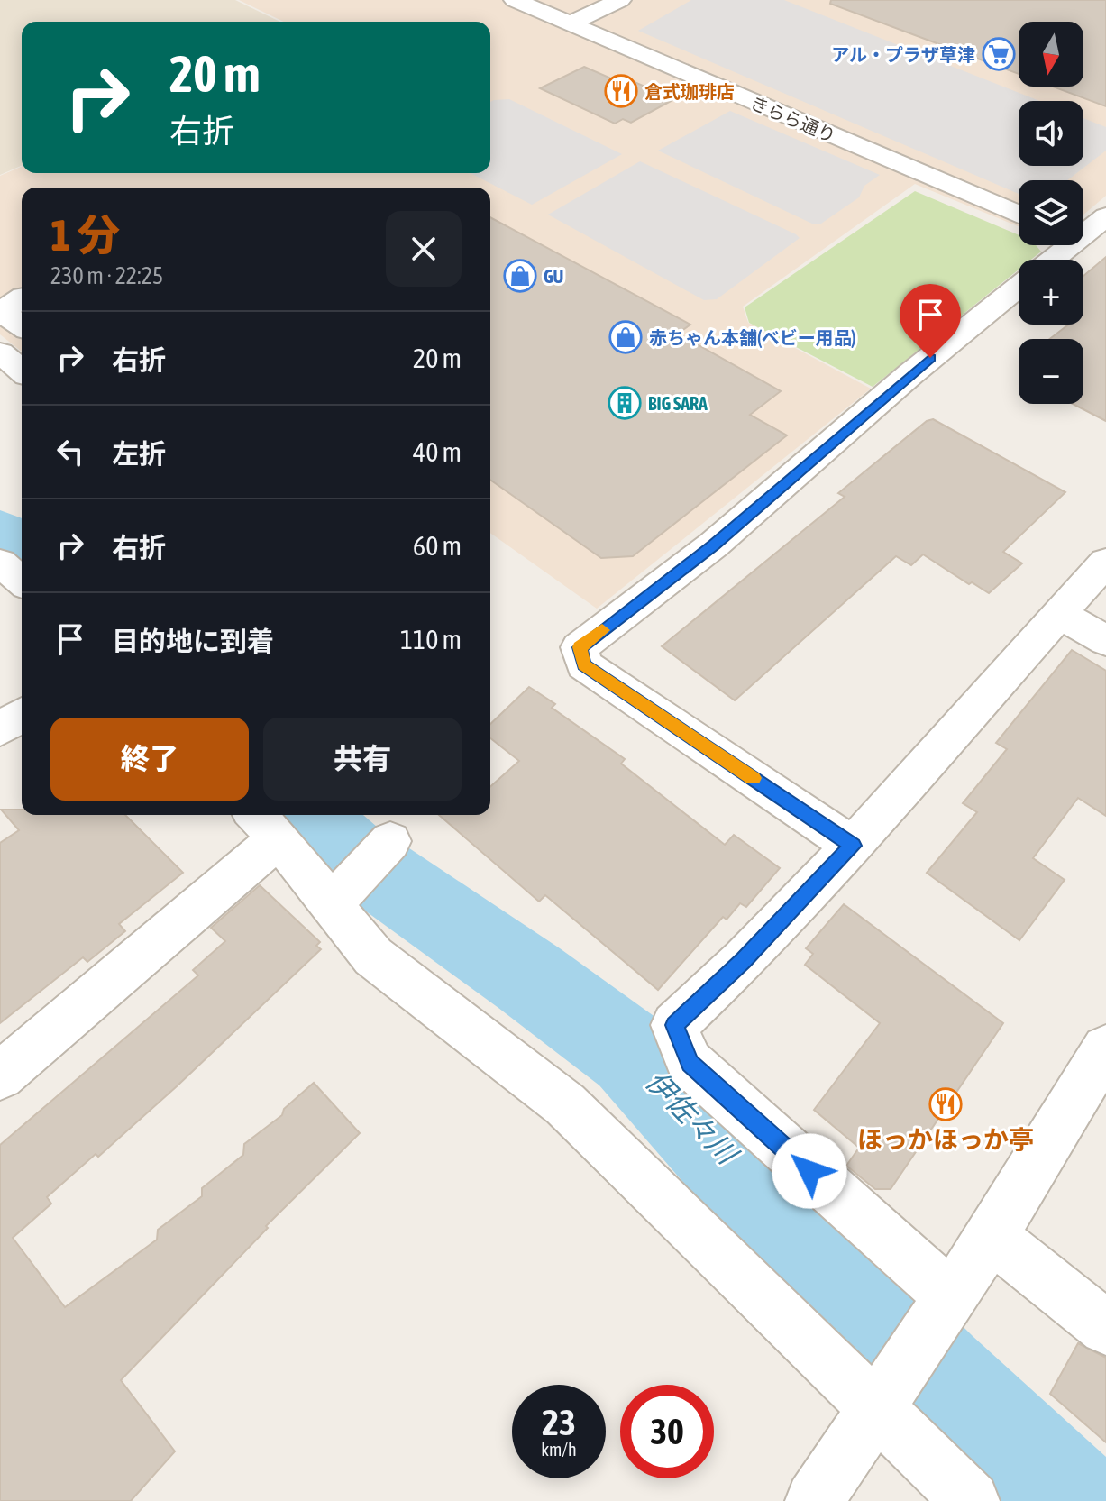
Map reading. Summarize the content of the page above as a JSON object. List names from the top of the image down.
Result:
{
  "streets": {
    "street": ["きらら通り"]
  },
  "water": ["伊佐々川"],
  "places": {
    "supermarket": ["アル・プラザ草津"],
    "restaurant": ["倉式珈琲店", "ほっかほっか亭"],
    "shop": ["GU", "赤ちゃん本舗(ベビー用品)"],
    "building": ["BIG SARA"]
  },
  "north": "bottom",
  "page": {
    "map_buttons": ["+", "−"],
    "turn": ["20 m", "右折"],
    "heading": ["1 分", "230 m · 22:25"],
    "list": [
      {
        "name": "右折",
        "value": "20 m"
      },
      {
        "name": "左折",
        "value": "40 m"
      },
      {
        "name": "右折",
        "value": "60 m"
      },
      {
        "name": "目的地に到着",
        "value": "110 m"
      }
    ],
    "buttons": ["終了", "共有"],
    "speed": "23 km/h",
    "limit": "30"
  }
}
